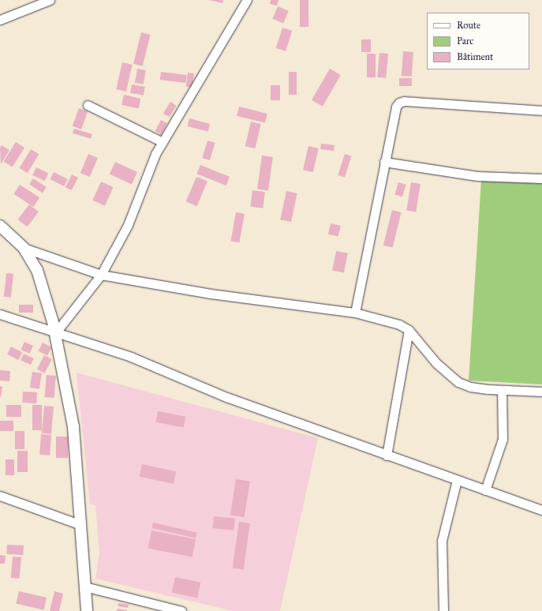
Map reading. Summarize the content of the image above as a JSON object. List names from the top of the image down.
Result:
{
  "legend": ["Route", "Parc", "Bâtiment"]
}
